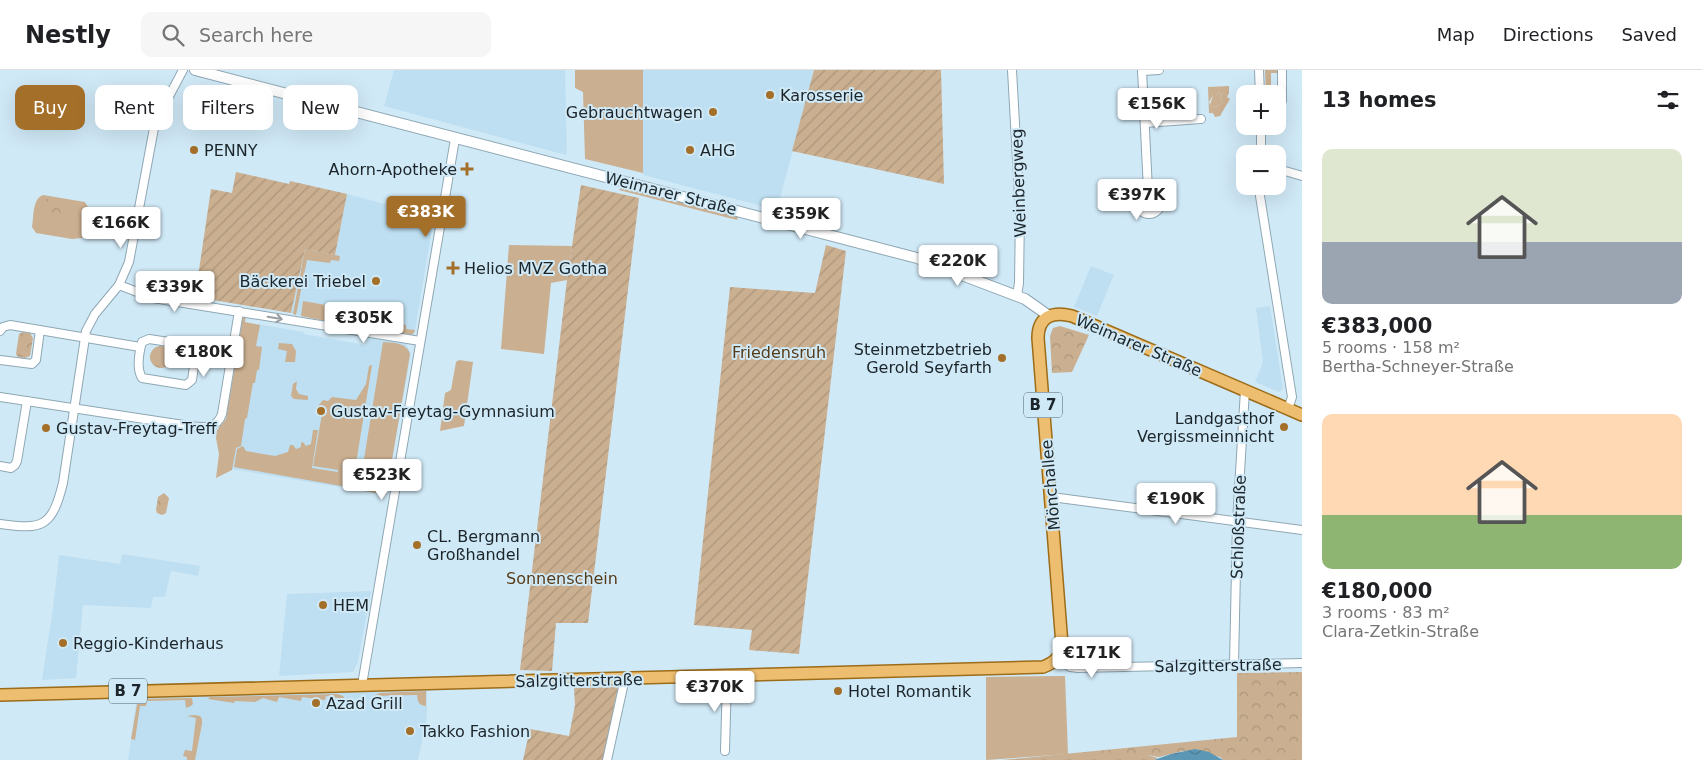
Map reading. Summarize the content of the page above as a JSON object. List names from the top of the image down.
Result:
{
  "streets": {
    "main road": [
      "Weimarer Straße",
      "B 7",
      "Mönchallee",
      "Salzgitterstraße"
    ],
    "street": ["Weinbergweg", "Schloßstraße"]
  },
  "crossings": [
    ["Weinbergweg", "Weimarer Straße"],
    ["Weimarer Straße", "Mönchallee"],
    ["Weimarer Straße", "Schloßstraße"],
    ["Mönchallee", "Salzgitterstraße"],
    ["Schloßstraße", "Salzgitterstraße"]
  ],
  "parks": ["Friedensruh", "Sonnenschein"],
  "places": {
    "other": [
      "Karosserie",
      "Gebrauchtwagen",
      "PENNY",
      "AHG",
      "Bäckerei Triebel",
      "Steinmetzbetrieb Gerold Seyfarth",
      "Gustav-Freytag-Gymnasium",
      "Landgasthof Vergissmeinnicht",
      "Gustav-Freytag-Treff",
      "CL. Bergmann Großhandel",
      "HEM",
      "Reggio-Kinderhaus",
      "Hotel Romantik",
      "Azad Grill",
      "Takko Fashion"
    ],
    "health": ["Ahorn-Apotheke", "Helios MVZ Gotha"]
  },
  "page": {
    "header": "Nestly",
    "search": "Search here",
    "nav": ["Map", "Directions", "Saved"],
    "heading": "13 homes",
    "map_buttons": ["+", "−"],
    "chip": [
      "Buy",
      "Rent",
      "Filters",
      "New"
    ],
    "price": [
      "€156K",
      "€397K",
      "€383K",
      "€359K",
      "€166K",
      "€220K",
      "€339K",
      "€305K",
      "€180K",
      "€523K",
      "€190K",
      "€171K",
      "€370K"
    ],
    "list": [
      {
        "name": "€383,000",
        "note": "5 rooms · 158 m² · Bertha-Schneyer-Straße"
      },
      {
        "name": "€180,000",
        "note": "3 rooms · 83 m² · Clara-Zetkin-Straße"
      }
    ]
  }
}
